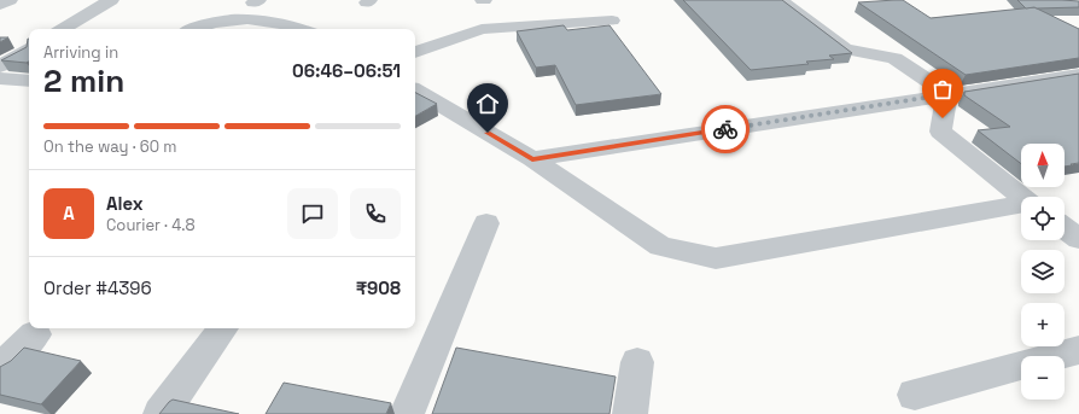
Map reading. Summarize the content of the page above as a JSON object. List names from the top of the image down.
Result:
{
  "north": "top",
  "page": {
    "heading": ["2 min", "Arriving in", "06:46–06:51"],
    "panel": [
      "Alex",
      "Courier · 4.8",
      "Order #4396",
      "₹908"
    ],
    "bar": "On the way · 60 m",
    "map_buttons": ["+", "−"],
    "round": "A"
  }
}
